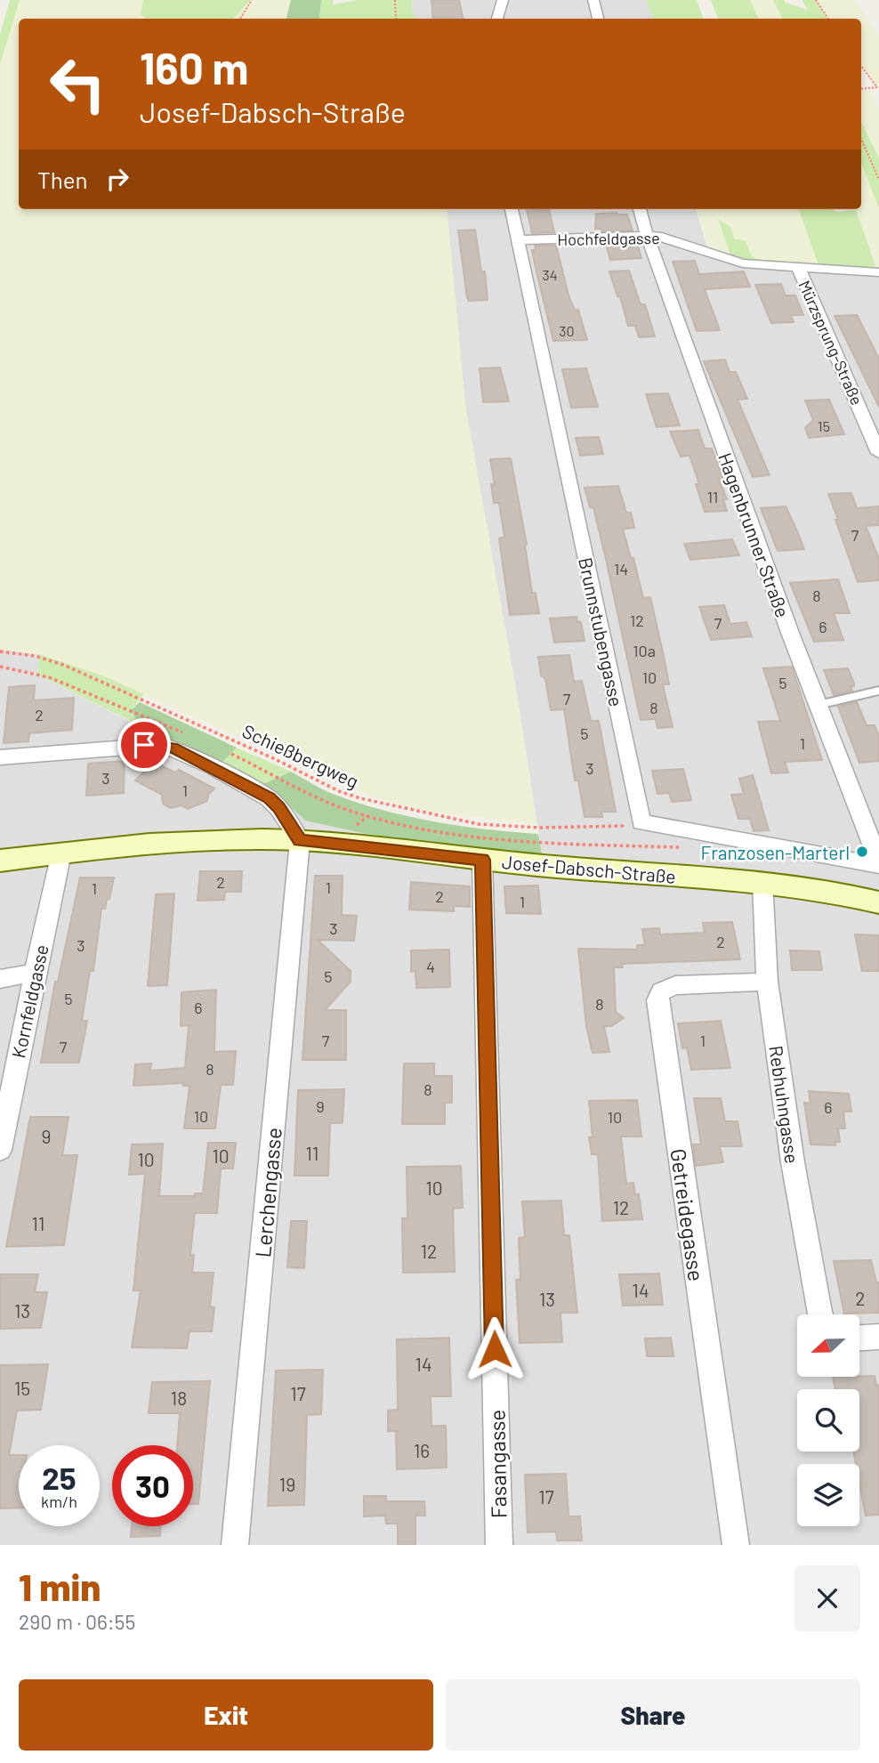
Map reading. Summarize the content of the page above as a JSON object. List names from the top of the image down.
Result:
{
  "streets": {
    "main road": ["Josef-Dabsch-Straße"],
    "street": [
      "Hochfeldgasse",
      "Mürzsprung-Straße",
      "Hagenbrunner Straße",
      "Brunnstubengasse",
      "Kornfeldgasse",
      "Rebhuhngasse",
      "Lerchengasse",
      "Getreidegasse",
      "Fasangasse"
    ],
    "path": ["Schießbergweg"]
  },
  "crossings": [
    ["Hochfeldgasse", "Mürzsprung-Straße"],
    ["Hochfeldgasse", "Hagenbrunner Straße"],
    ["Hochfeldgasse", "Brunnstubengasse"],
    ["Brunnstubengasse", "Schießbergweg"],
    ["Josef-Dabsch-Straße", "Kornfeldgasse"],
    ["Josef-Dabsch-Straße", "Rebhuhngasse"],
    ["Josef-Dabsch-Straße", "Lerchengasse"],
    ["Josef-Dabsch-Straße", "Fasangasse"],
    ["Rebhuhngasse", "Getreidegasse"]
  ],
  "places": ["Franzosen-Marterl"],
  "house_numbers": [
    "34",
    "30",
    "15",
    "11",
    "7",
    "14",
    "8",
    "12",
    "7",
    "6",
    "10a",
    "10",
    "5",
    "7",
    "8",
    "2",
    "5",
    "1",
    "3",
    "3",
    "1",
    "2",
    "1",
    "1",
    "2",
    "1",
    "3",
    "2",
    "3",
    "4",
    "5",
    "5",
    "8",
    "6",
    "7",
    "1",
    "7",
    "8",
    "8",
    "9",
    "6",
    "10",
    "10",
    "9",
    "11",
    "10",
    "10",
    "10",
    "12",
    "11",
    "12",
    "14",
    "2",
    "13",
    "13",
    "14",
    "15",
    "17",
    "18",
    "16",
    "19",
    "17"
  ],
  "north": "left",
  "page": {
    "turn": ["160 m", "Josef-Dabsch-Straße"],
    "then": "Then",
    "speed": "25 km/h",
    "limit": "30",
    "heading": ["1 min", "290 m · 06:55"],
    "buttons": ["Exit", "Share"]
  }
}
